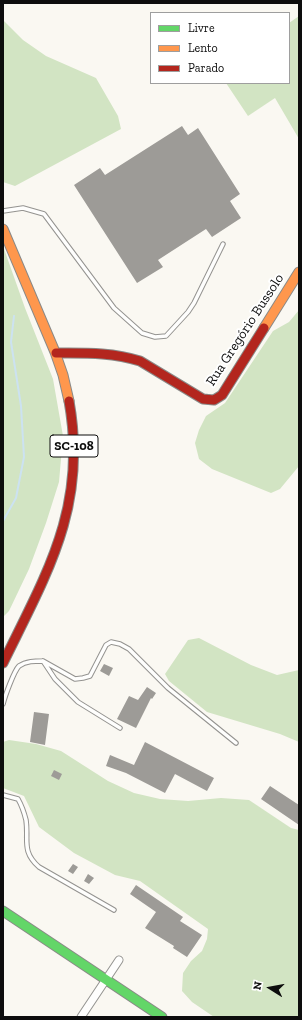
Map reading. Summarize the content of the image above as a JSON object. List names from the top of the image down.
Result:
{
  "streets": {
    "street": ["Rua Gregório Bussolo", "SC-108"]
  },
  "crossings": [
    ["Rua Gregório Bussolo", "SC-108"]
  ],
  "legend": ["Livre", "Lento", "Parado"],
  "north": "left"
}
